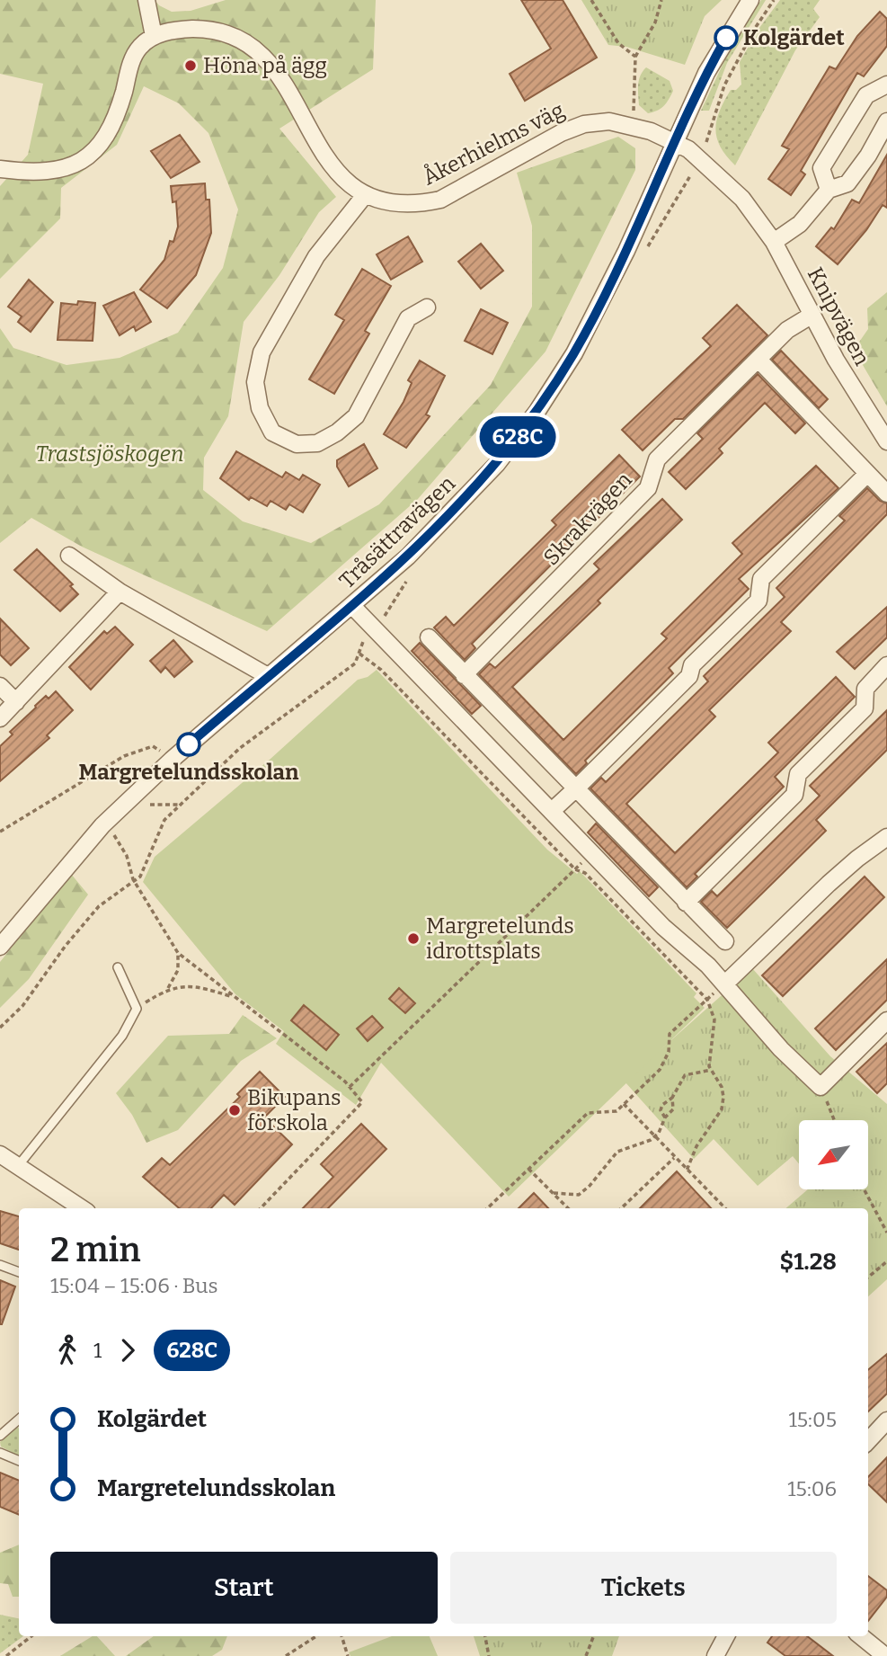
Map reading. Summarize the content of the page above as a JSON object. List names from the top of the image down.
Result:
{
  "streets": {
    "street": [
      "Åkerhielms väg",
      "Knipvägen",
      "Skrakvägen",
      "Tråsättravägen"
    ]
  },
  "crossings": [
    ["Åkerhielms väg", "Knipvägen"],
    ["Åkerhielms väg", "Tråsättravägen"],
    ["Knipvägen", "Skrakvägen"],
    ["Knipvägen", "Tråsättravägen"]
  ],
  "parks": ["Trastsjöskogen"],
  "places": [
    "Kolgärdet",
    "Höna på ägg",
    "Margretelundsskolan",
    "Margretelunds idrottsplats",
    "Bikupans förskola"
  ],
  "lines": ["bus line 628C"],
  "north": "bottom left",
  "page": {
    "on_map": "628C",
    "heading": ["2 min", "15:04 – 15:06 · Bus", "$1.28"],
    "legs": ["1", "628C"],
    "list": [
      {
        "name": "Kolgärdet",
        "value": "15:05"
      },
      {
        "name": "Margretelundsskolan",
        "value": "15:06"
      }
    ],
    "buttons": ["Start", "Tickets"]
  }
}
